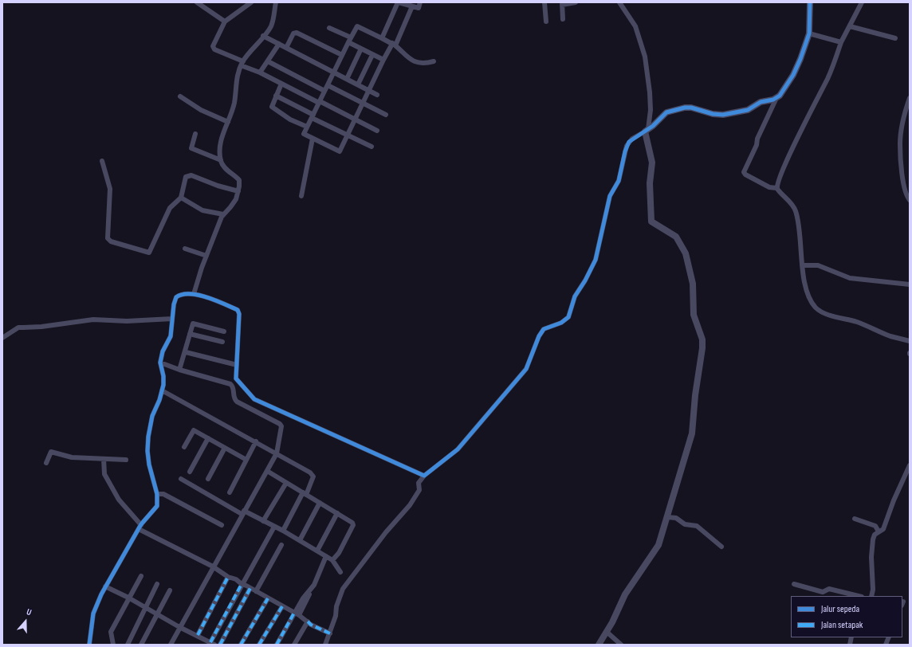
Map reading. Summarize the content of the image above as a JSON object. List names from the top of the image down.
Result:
{
  "legend": ["Jalur sepeda", "Jalan setapak"],
  "north": "top"
}
